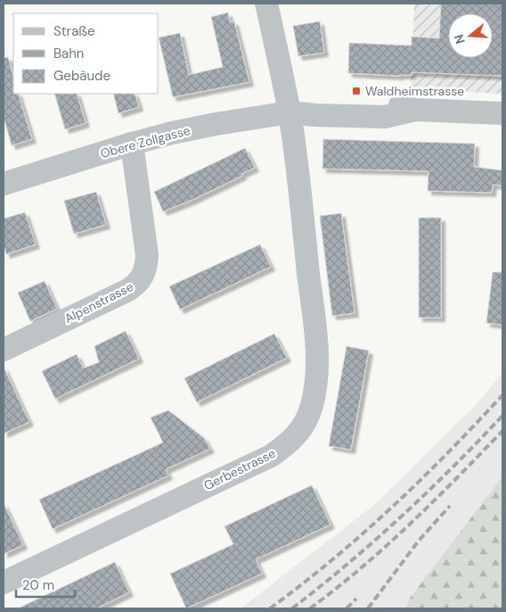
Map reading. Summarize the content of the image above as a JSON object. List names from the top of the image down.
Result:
{
  "streets": {
    "street": ["Obere Zollgasse", "Alpenstrasse", "Gerbestrasse"]
  },
  "crossings": [
    ["Obere Zollgasse", "Alpenstrasse"],
    ["Obere Zollgasse", "Gerbestrasse"]
  ],
  "places": {
    "transit": ["Waldheimstrasse"]
  },
  "legend": ["Straße", "Bahn", "Gebäude"],
  "scale_bar": "20 m",
  "north": "left"
}
